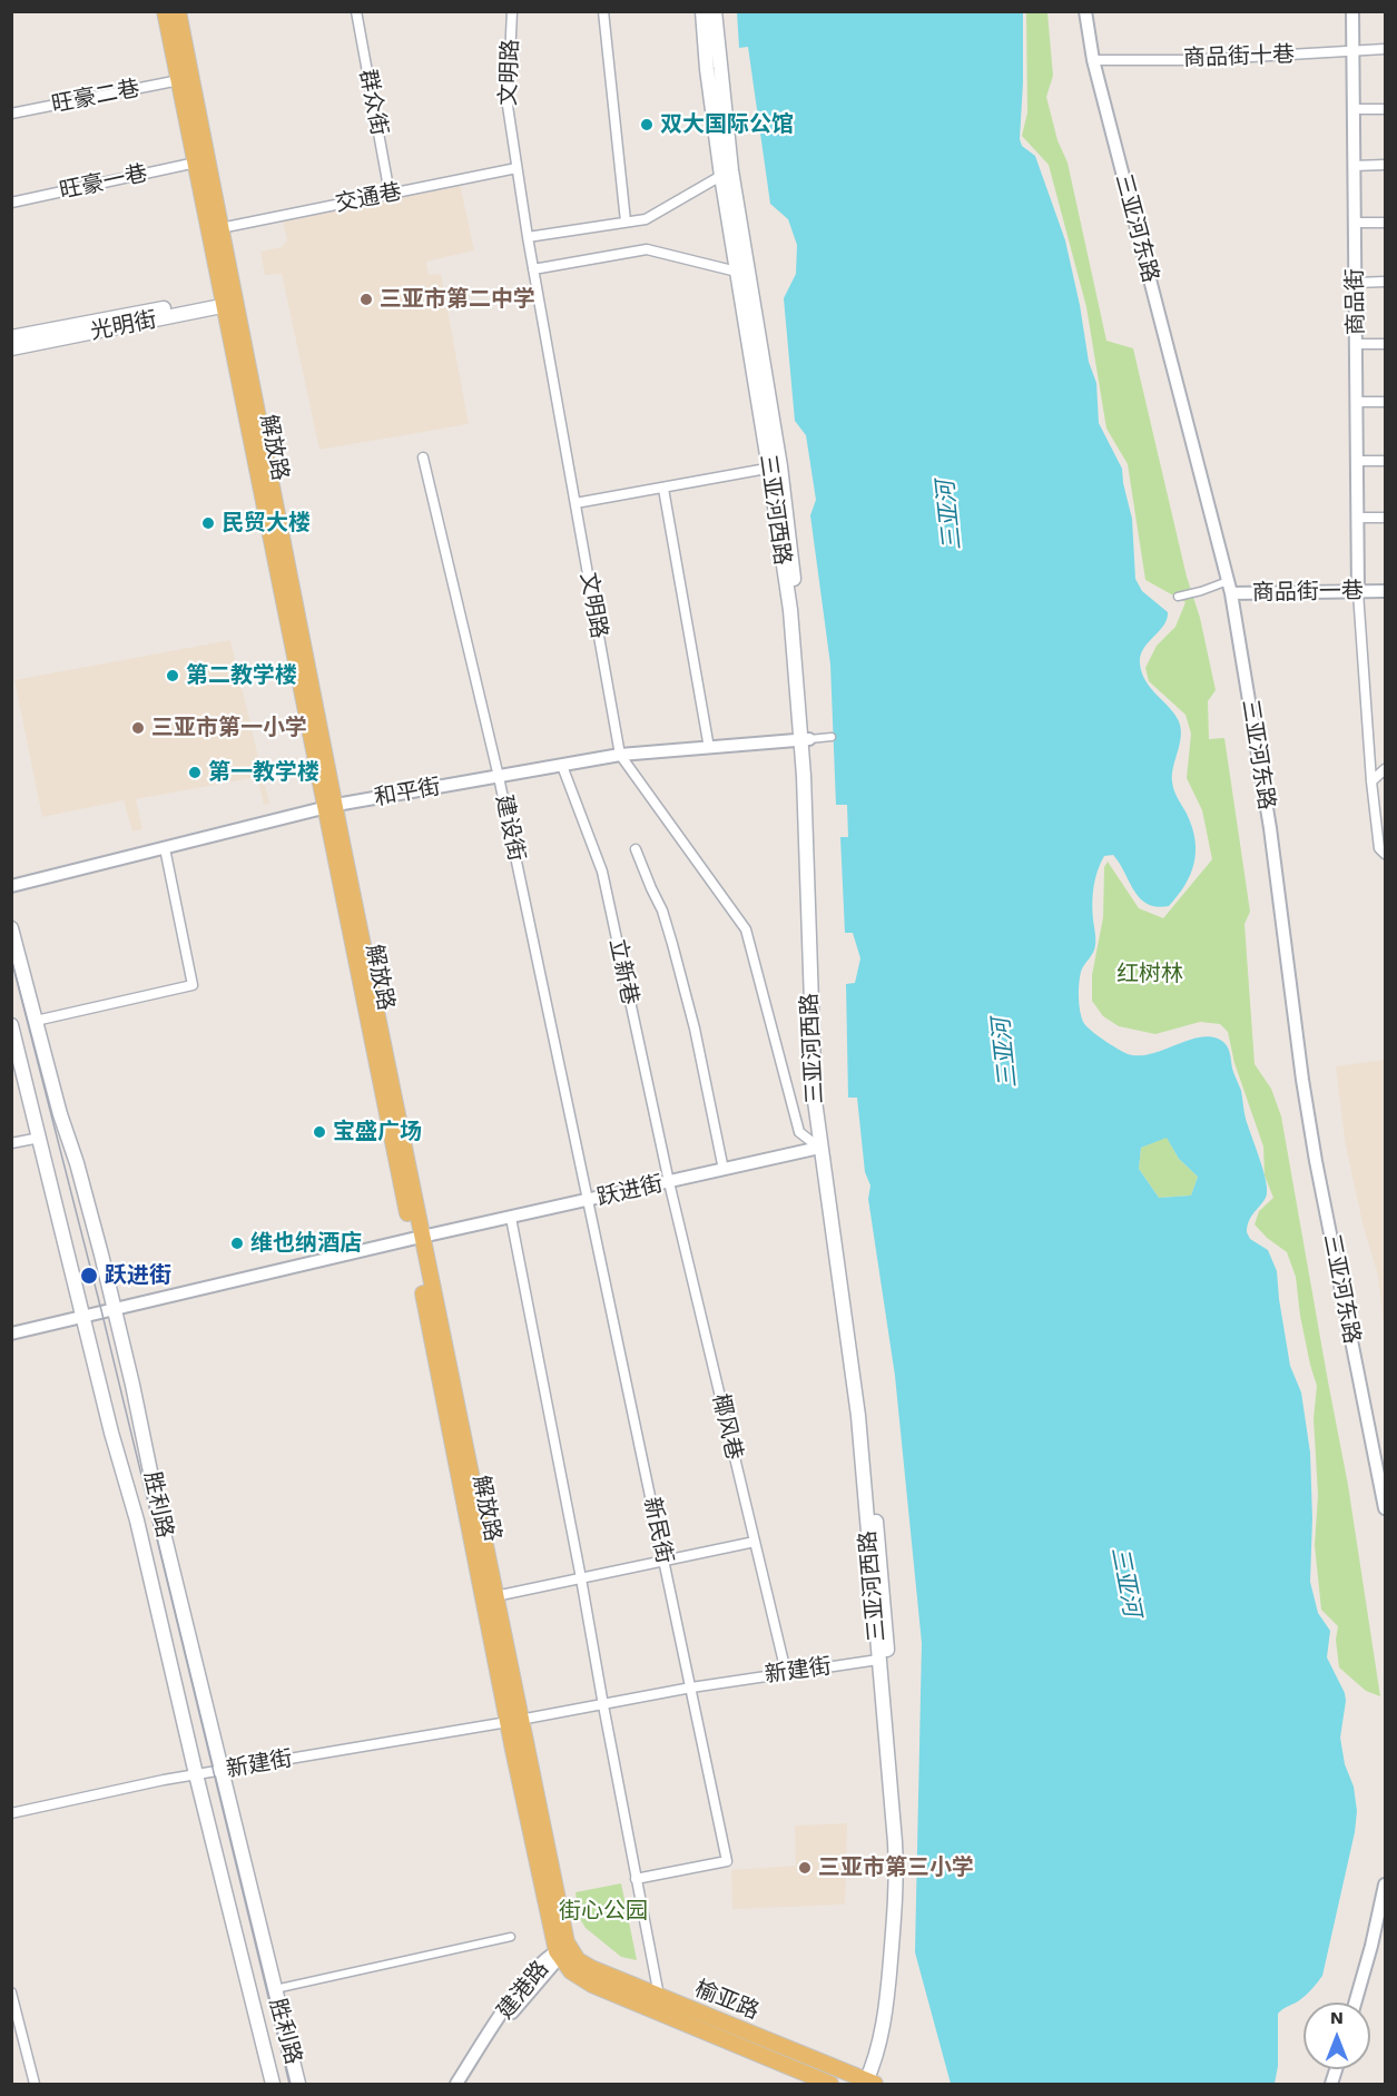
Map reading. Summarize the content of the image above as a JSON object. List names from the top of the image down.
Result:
{
  "streets": {
    "main road": [
      "光明街",
      "解放路",
      "三亚河西路",
      "胜利路",
      "榆亚路"
    ],
    "street": [
      "商品街十巷",
      "文明路",
      "旺豪二巷",
      "群众街",
      "旺豪一巷",
      "交通巷",
      "三亚河东路",
      "商品街",
      "商品街一巷",
      "和平街",
      "建设街",
      "立新巷",
      "跃进街",
      "椰风巷",
      "新民街",
      "新建街",
      "建港路"
    ]
  },
  "crossings": [
    ["商品街十巷", "三亚河东路"],
    ["商品街十巷", "商品街"],
    ["文明路", "交通巷"],
    ["文明路", "三亚河西路"],
    ["文明路", "和平街"],
    ["文明路", "跃进街"],
    ["旺豪二巷", "解放路"],
    ["群众街", "交通巷"],
    ["旺豪一巷", "解放路"],
    ["交通巷", "解放路"],
    ["三亚河东路", "商品街一巷"],
    ["商品街", "商品街一巷"],
    ["光明街", "解放路"],
    ["解放路", "和平街"],
    ["解放路", "跃进街"],
    ["解放路", "新建街"],
    ["解放路", "建港路"],
    ["解放路", "榆亚路"],
    ["三亚河西路", "和平街"],
    ["三亚河西路", "跃进街"],
    ["三亚河西路", "新建街"],
    ["三亚河西路", "榆亚路"],
    ["和平街", "建设街"],
    ["和平街", "立新巷"],
    ["建设街", "跃进街"],
    ["建设街", "新民街"],
    ["立新巷", "跃进街"],
    ["立新巷", "椰风巷"],
    ["跃进街", "椰风巷"],
    ["跃进街", "胜利路"],
    ["跃进街", "新民街"],
    ["椰风巷", "新建街"],
    ["胜利路", "新建街"],
    ["新民街", "新建街"],
    ["建港路", "榆亚路"]
  ],
  "water": ["三亚河"],
  "parks": ["红树林", "街心公园"],
  "places": [
    "双大国际公馆",
    "三亚市第二中学",
    "民贸大楼",
    "第二教学楼",
    "三亚市第一小学",
    "第一教学楼",
    "宝盛广场",
    "维也纳酒店",
    "跃进街",
    "三亚市第三小学"
  ],
  "north": "top"
}
